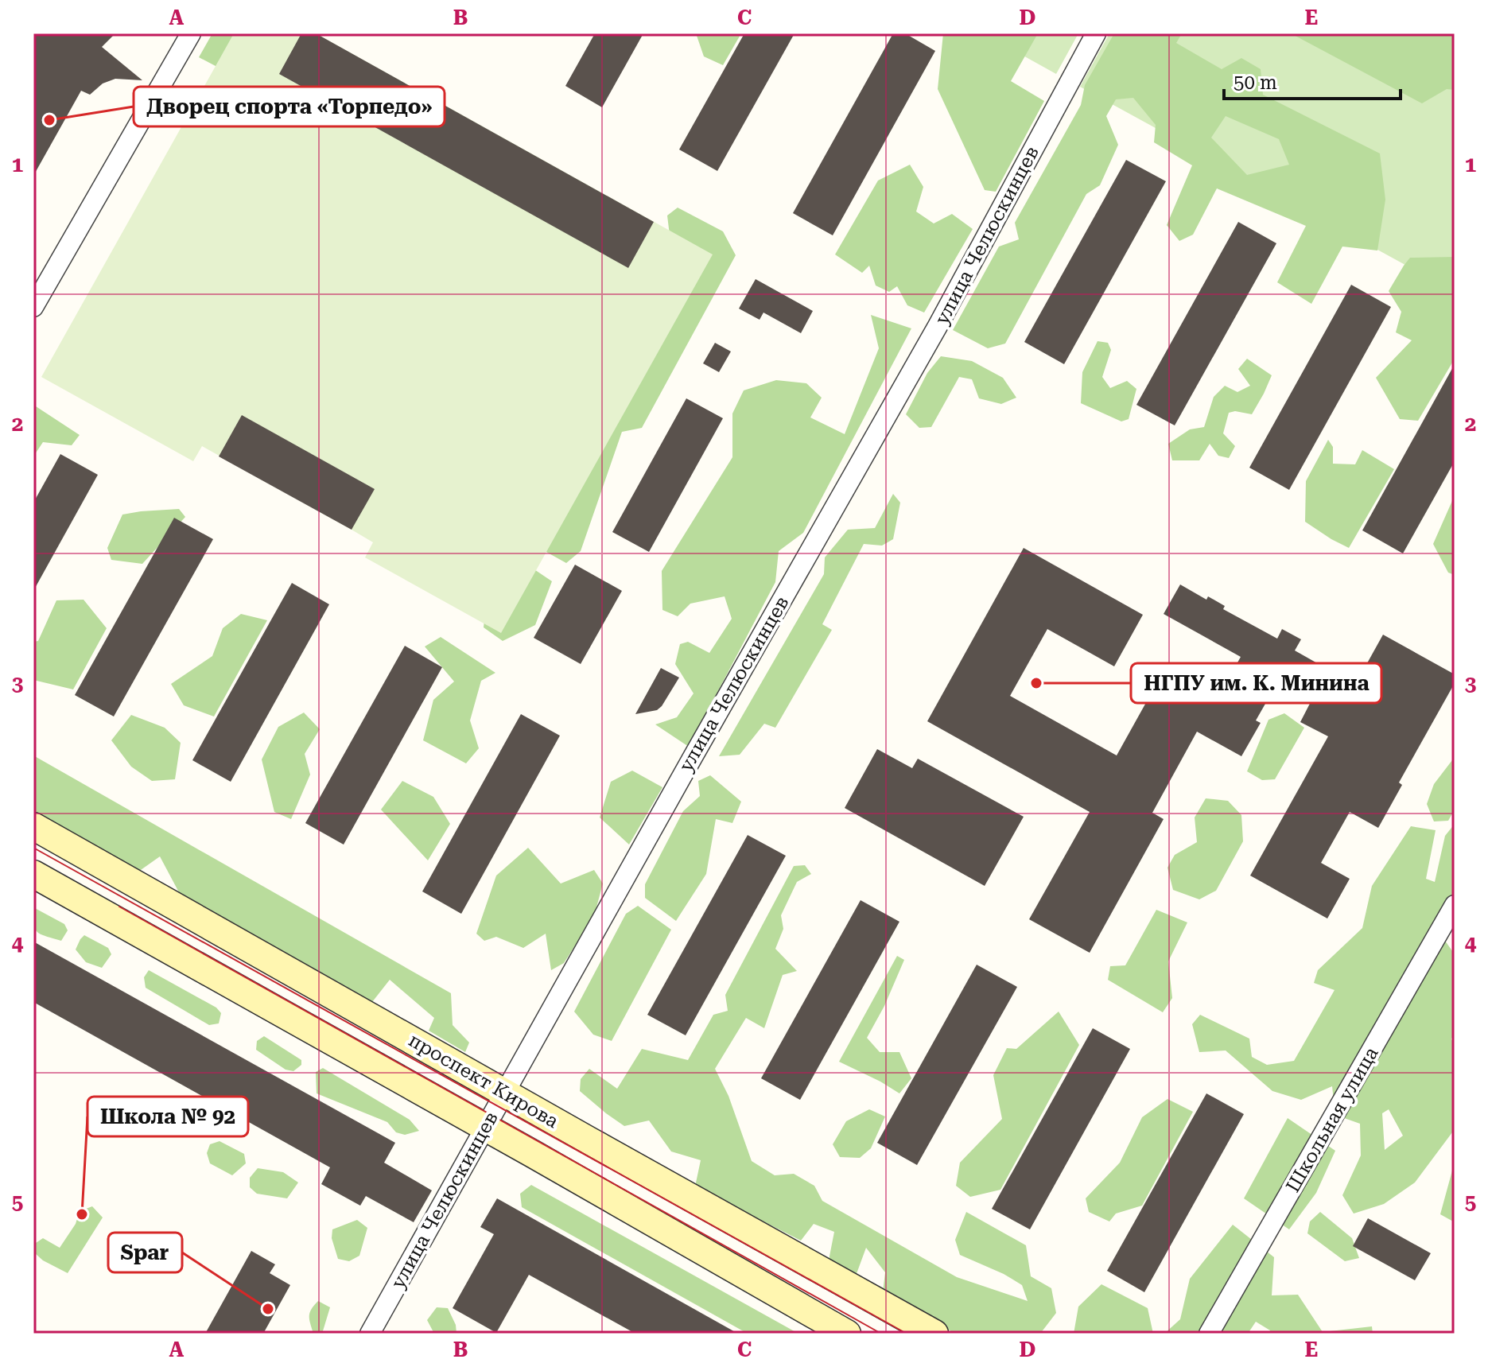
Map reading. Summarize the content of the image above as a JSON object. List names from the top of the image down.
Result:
{
  "streets": {
    "street": ["улица Челюскинцев", "проспект Кирова", "Школьная улица"]
  },
  "crossings": [
    ["улица Челюскинцев", "проспект Кирова"]
  ],
  "places": [
    "Дворец спорта «Торпедо»",
    "НГПУ им. К. Минина",
    "Школа № 92",
    "Spar"
  ],
  "scale_bar": "50 m",
  "grid": {
    "columns": [
      "A",
      "B",
      "C",
      "D",
      "E"
    ],
    "rows": [
      "1",
      "2",
      "3",
      "4",
      "5"
    ]
  }
}
